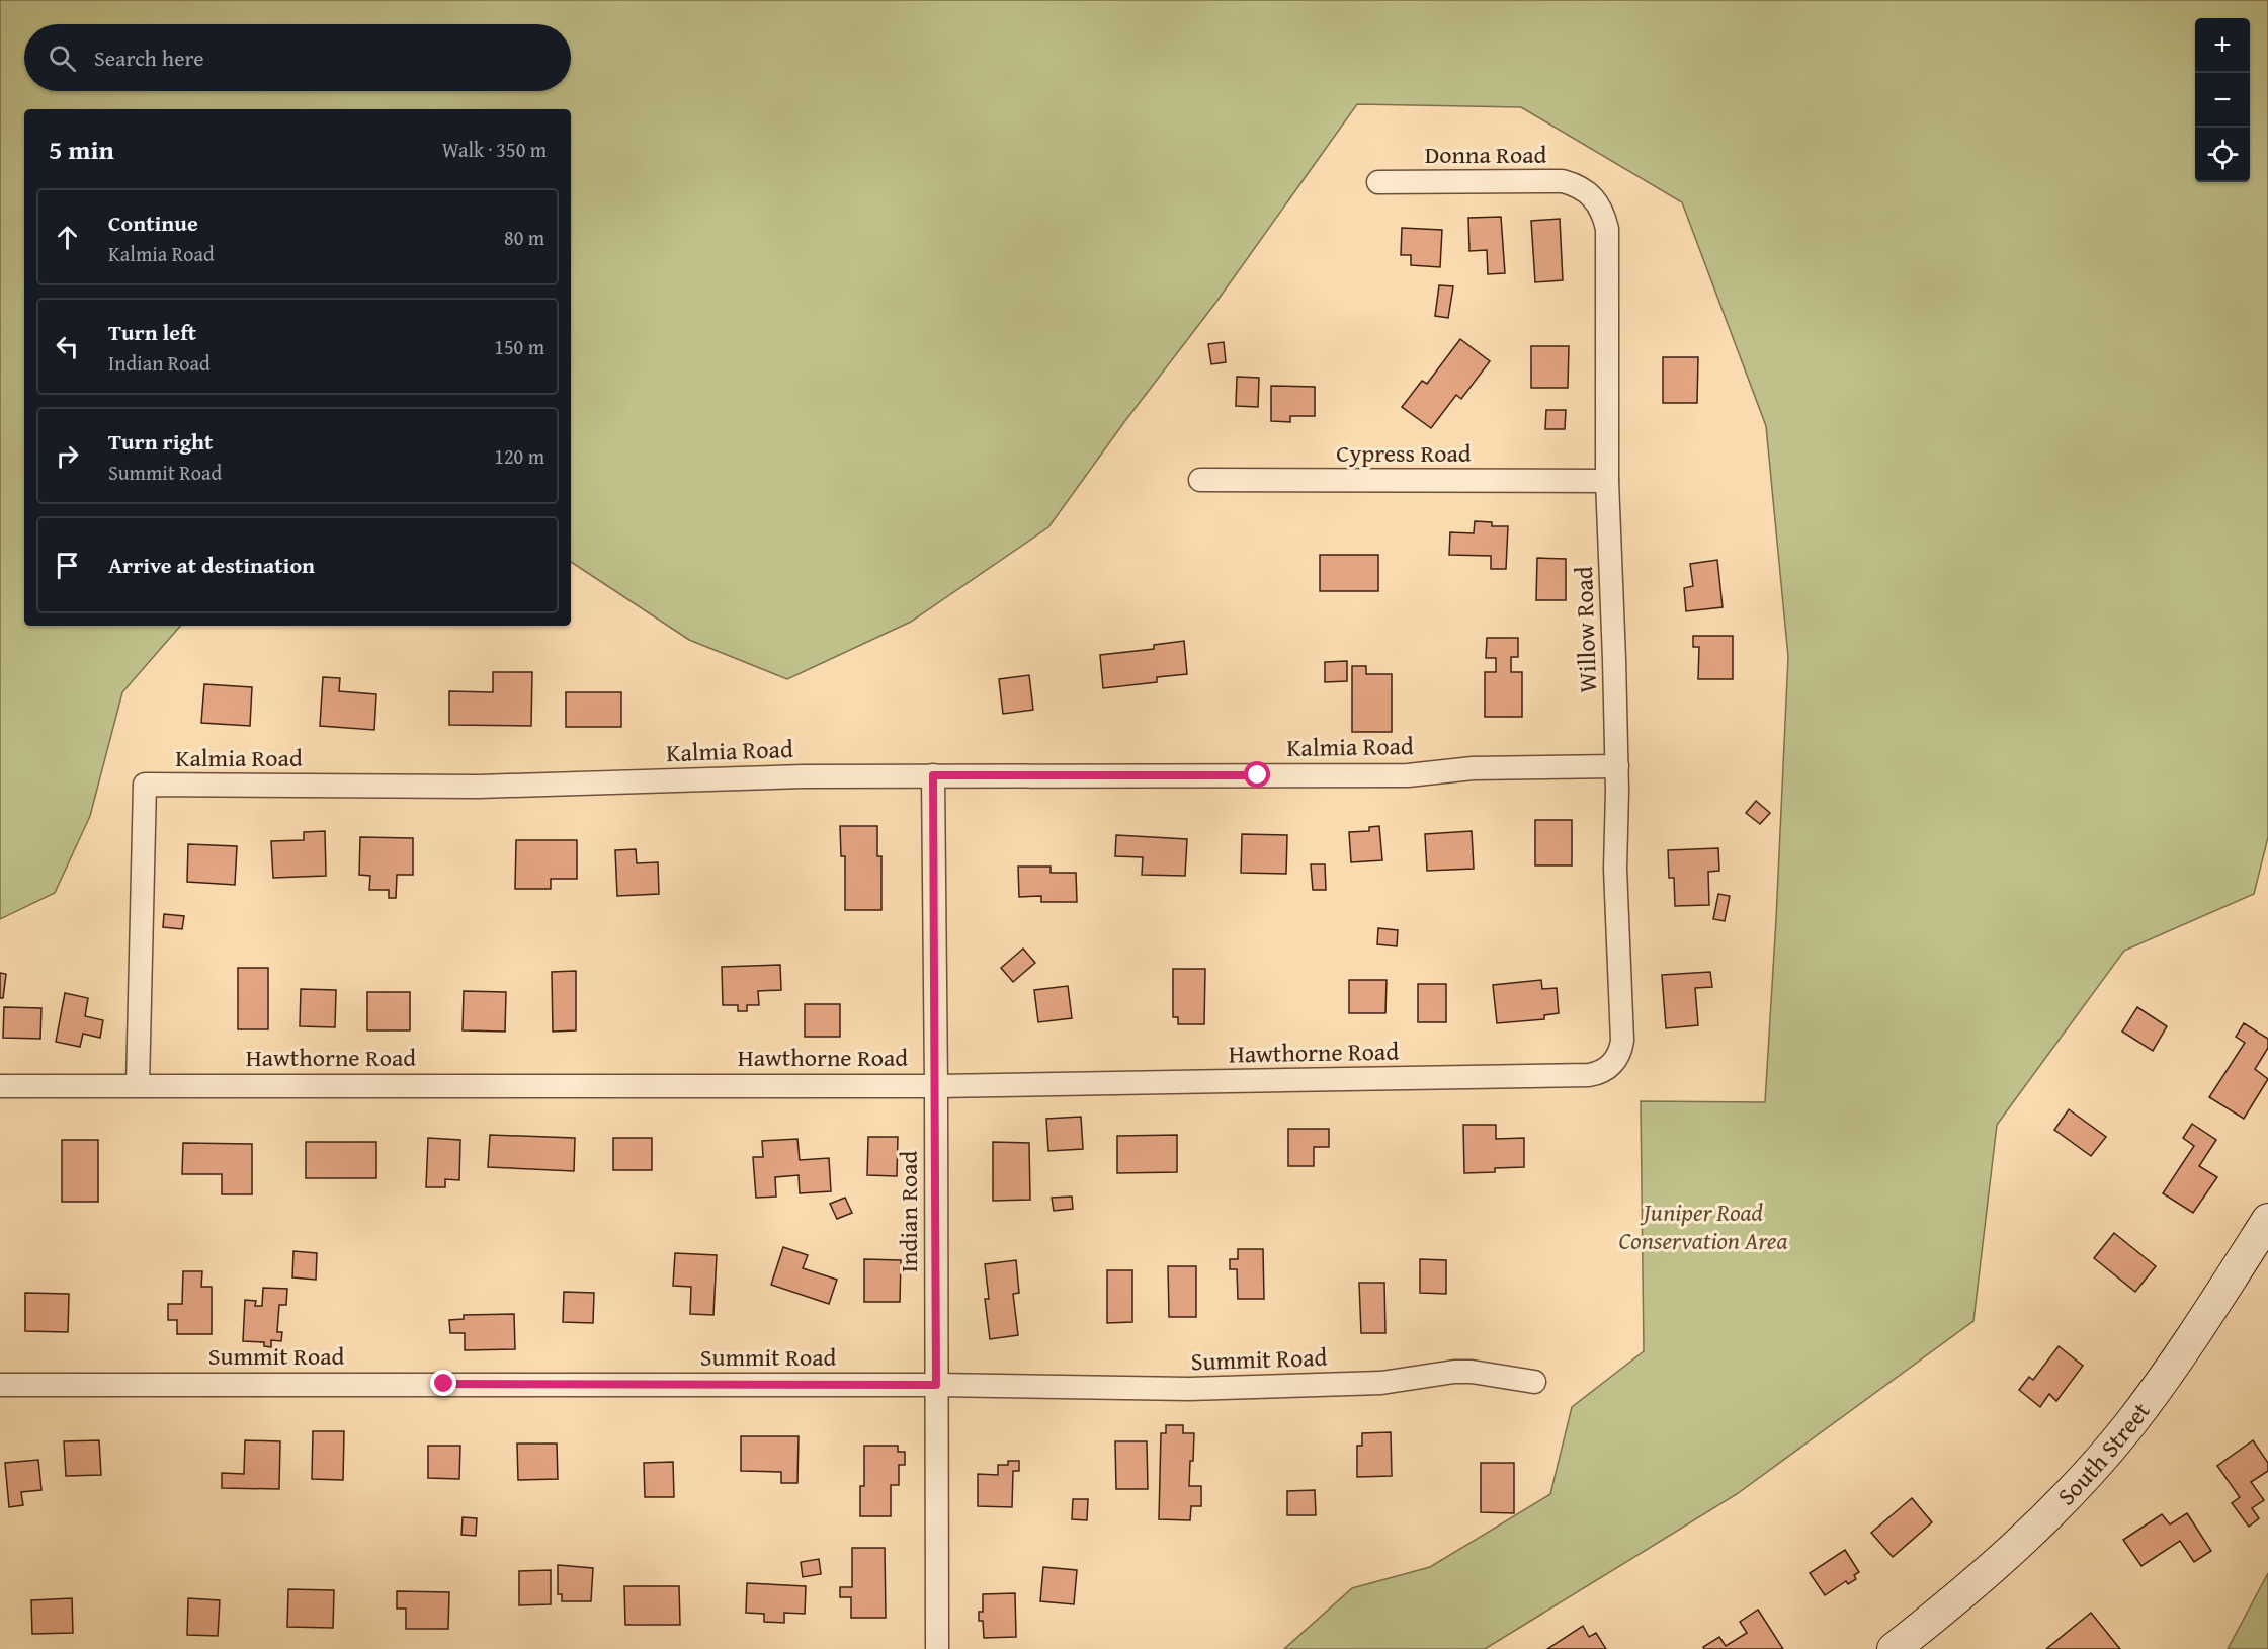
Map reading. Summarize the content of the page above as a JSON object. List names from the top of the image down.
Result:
{
  "streets": {
    "main road": ["South Street"],
    "street": [
      "Donna Road",
      "Cypress Road",
      "Willow Road",
      "Kalmia Road",
      "Hawthorne Road",
      "Indian Road",
      "Summit Road"
    ]
  },
  "crossings": [
    ["Donna Road", "Willow Road"],
    ["Cypress Road", "Willow Road"],
    ["Willow Road", "Kalmia Road"],
    ["Willow Road", "Hawthorne Road"],
    ["Kalmia Road", "Hawthorne Road"],
    ["Kalmia Road", "Indian Road"],
    ["Hawthorne Road", "Indian Road"],
    ["Indian Road", "Summit Road"]
  ],
  "parks": ["Juniper Road Conservation Area"],
  "page": {
    "map_buttons": ["+", "−"],
    "search": "Search here",
    "heading": ["5 min", "Walk · 350 m"],
    "list": [
      ["Continue", "Kalmia Road", "80 m"],
      ["Turn left", "Indian Road", "150 m"],
      ["Turn right", "Summit Road", "120 m"],
      "Arrive at destination"
    ]
  }
}
